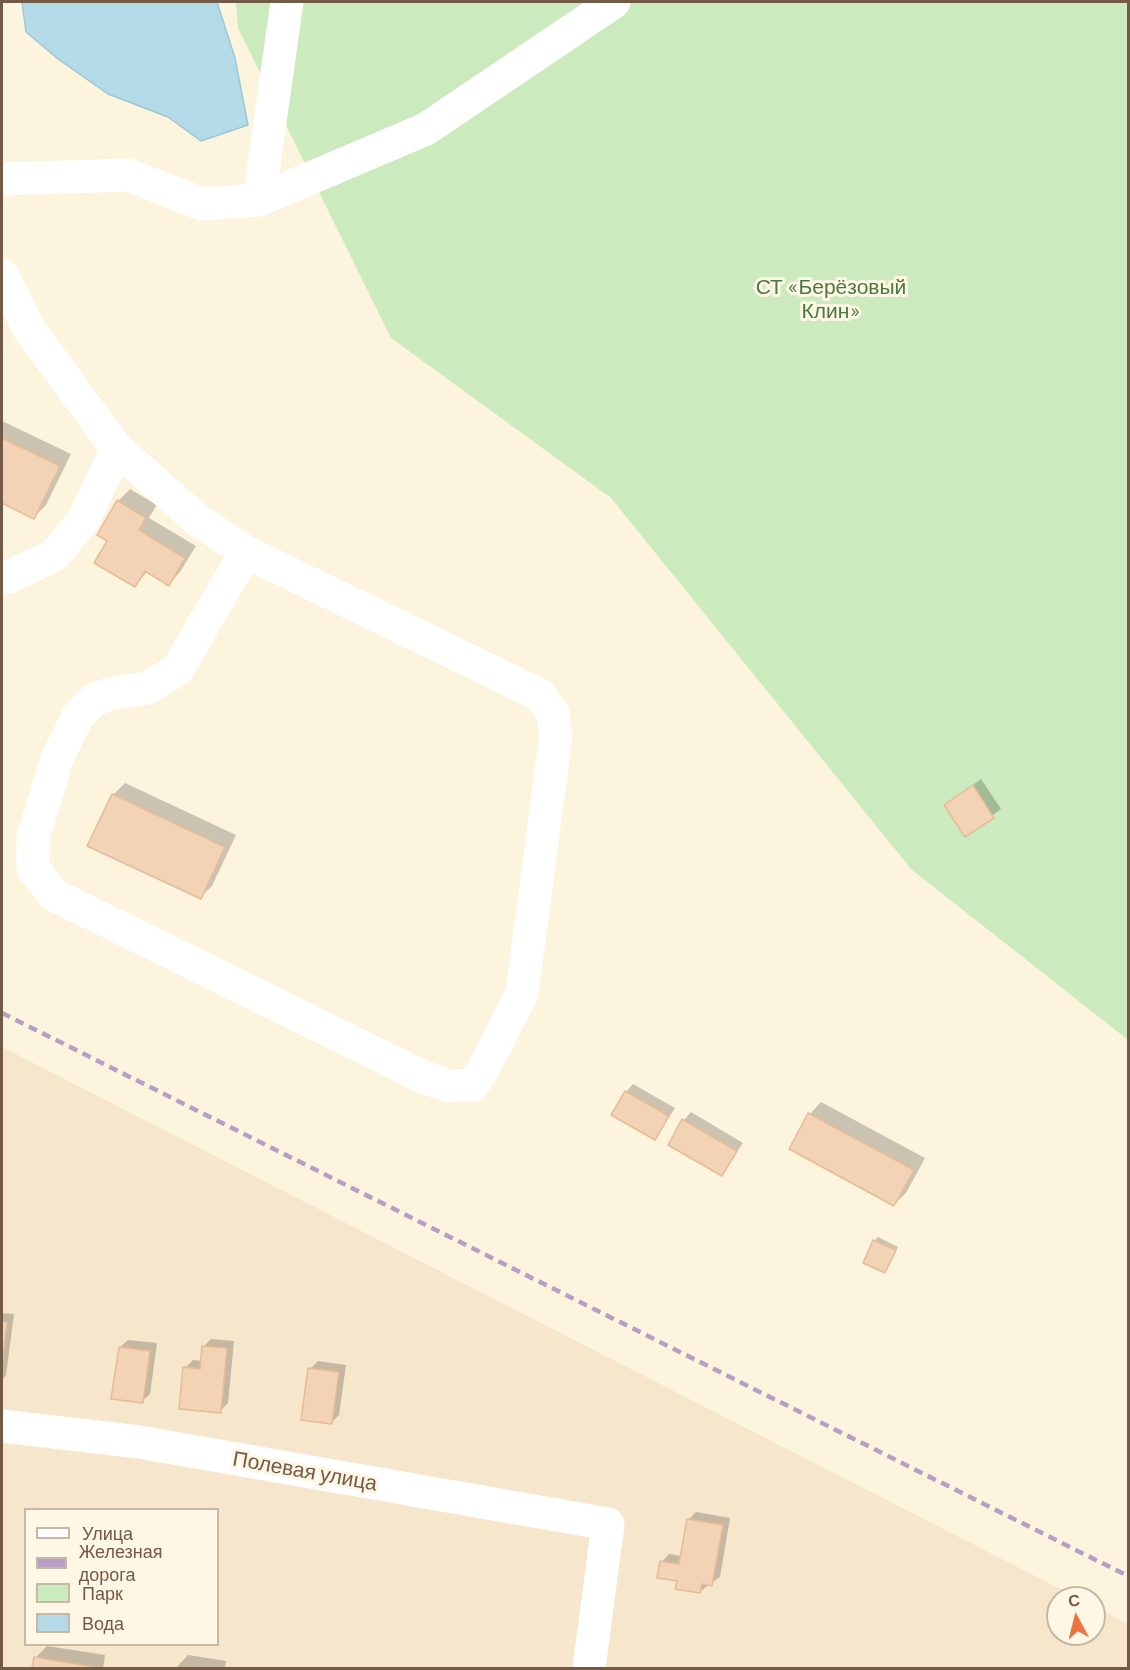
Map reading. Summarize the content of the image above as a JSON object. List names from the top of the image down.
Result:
{
  "streets": {
    "street": ["Полевая улица"]
  },
  "parks": ["СТ «Берёзовый Клин»"],
  "legend": [
    "Улица",
    "Железная дорога",
    "Парк",
    "Вода"
  ],
  "north": "top"
}
